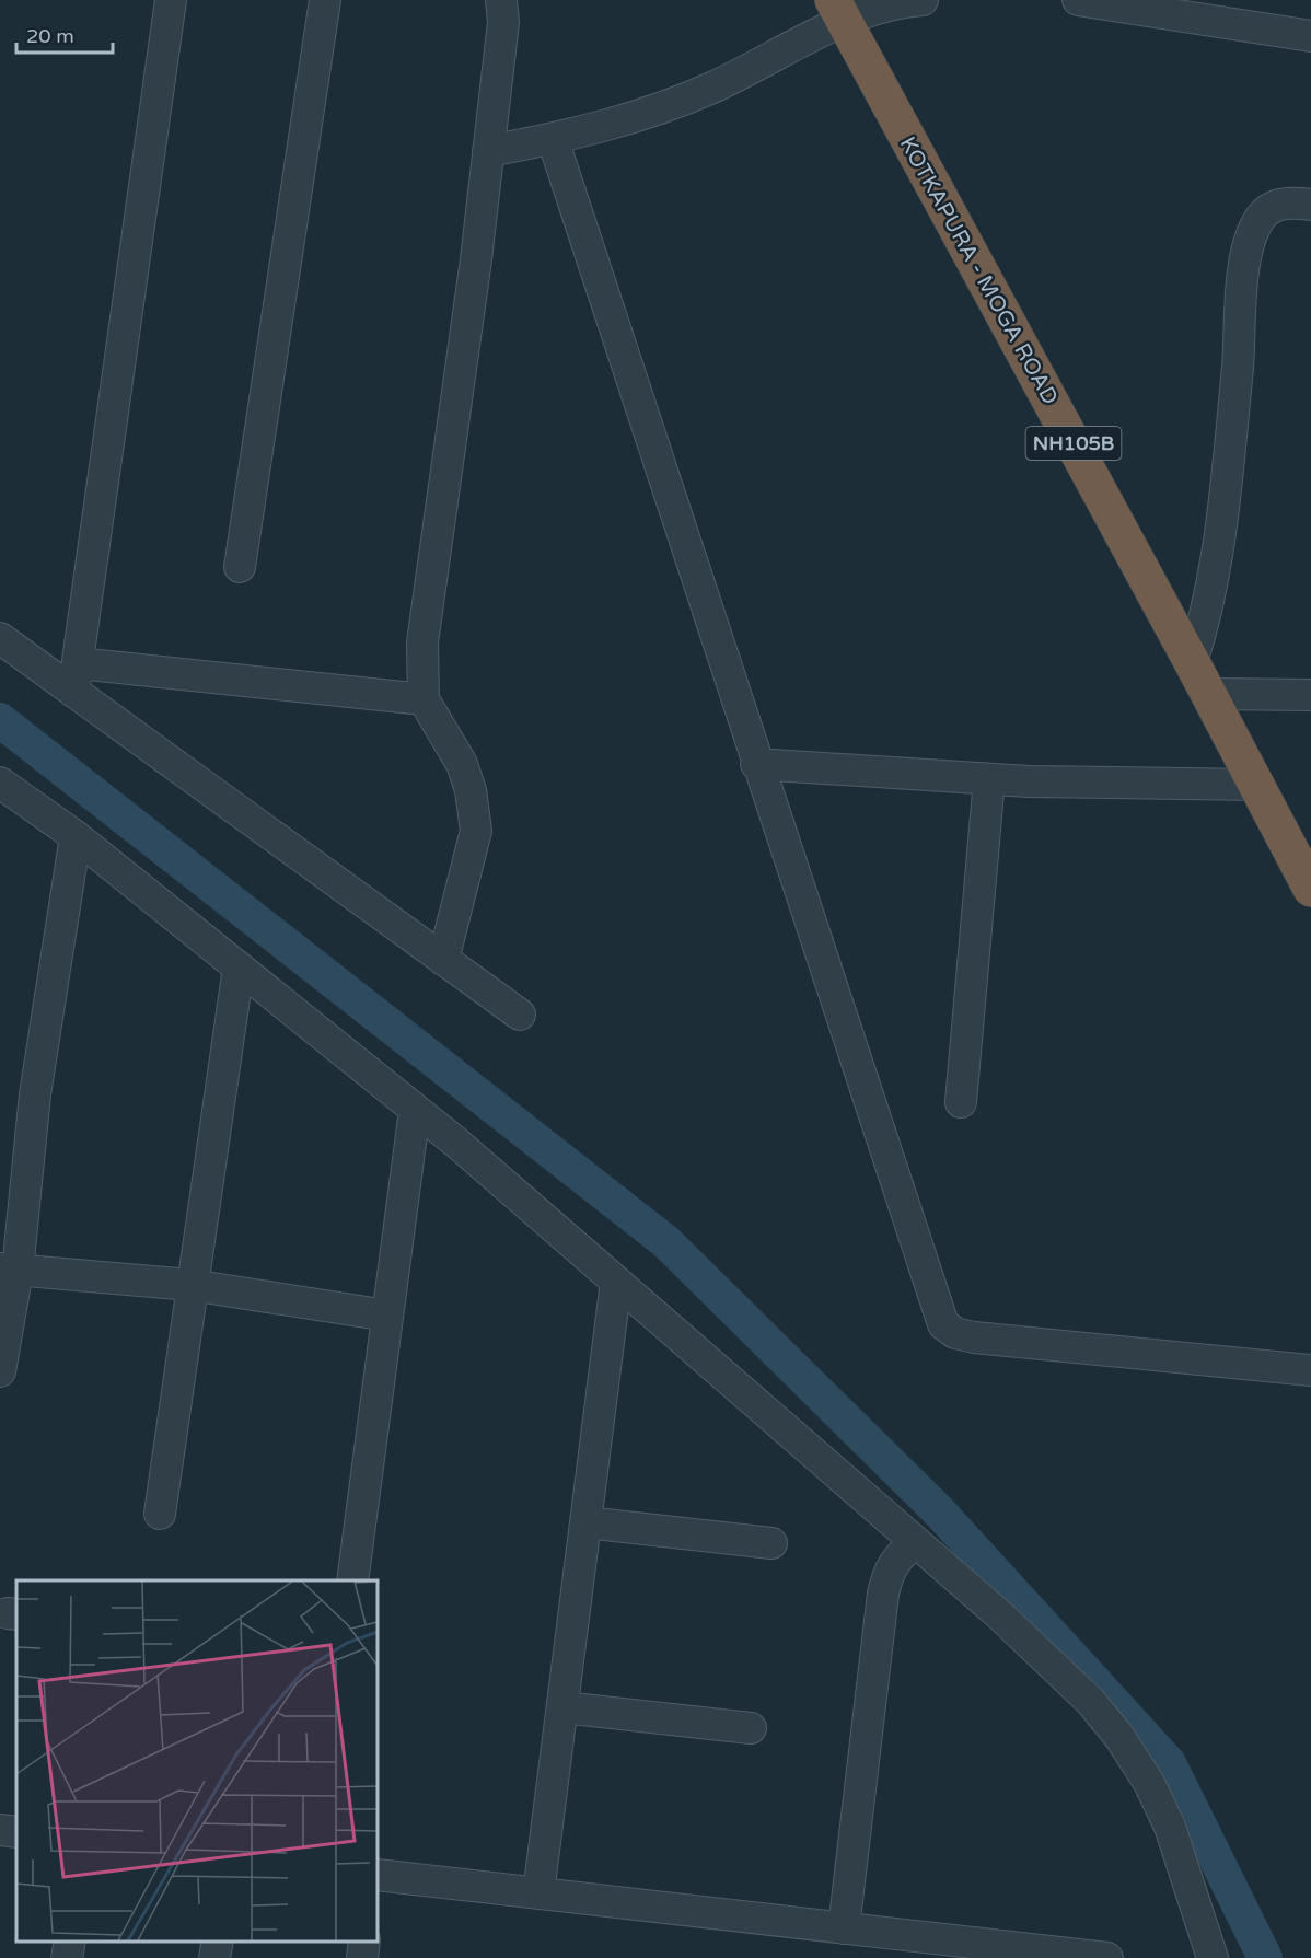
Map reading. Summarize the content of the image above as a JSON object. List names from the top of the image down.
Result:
{
  "streets": {
    "highway": ["KOTKAPURA - MOGA ROAD", "NH105B"]
  },
  "scale_bar": "20 m"
}
